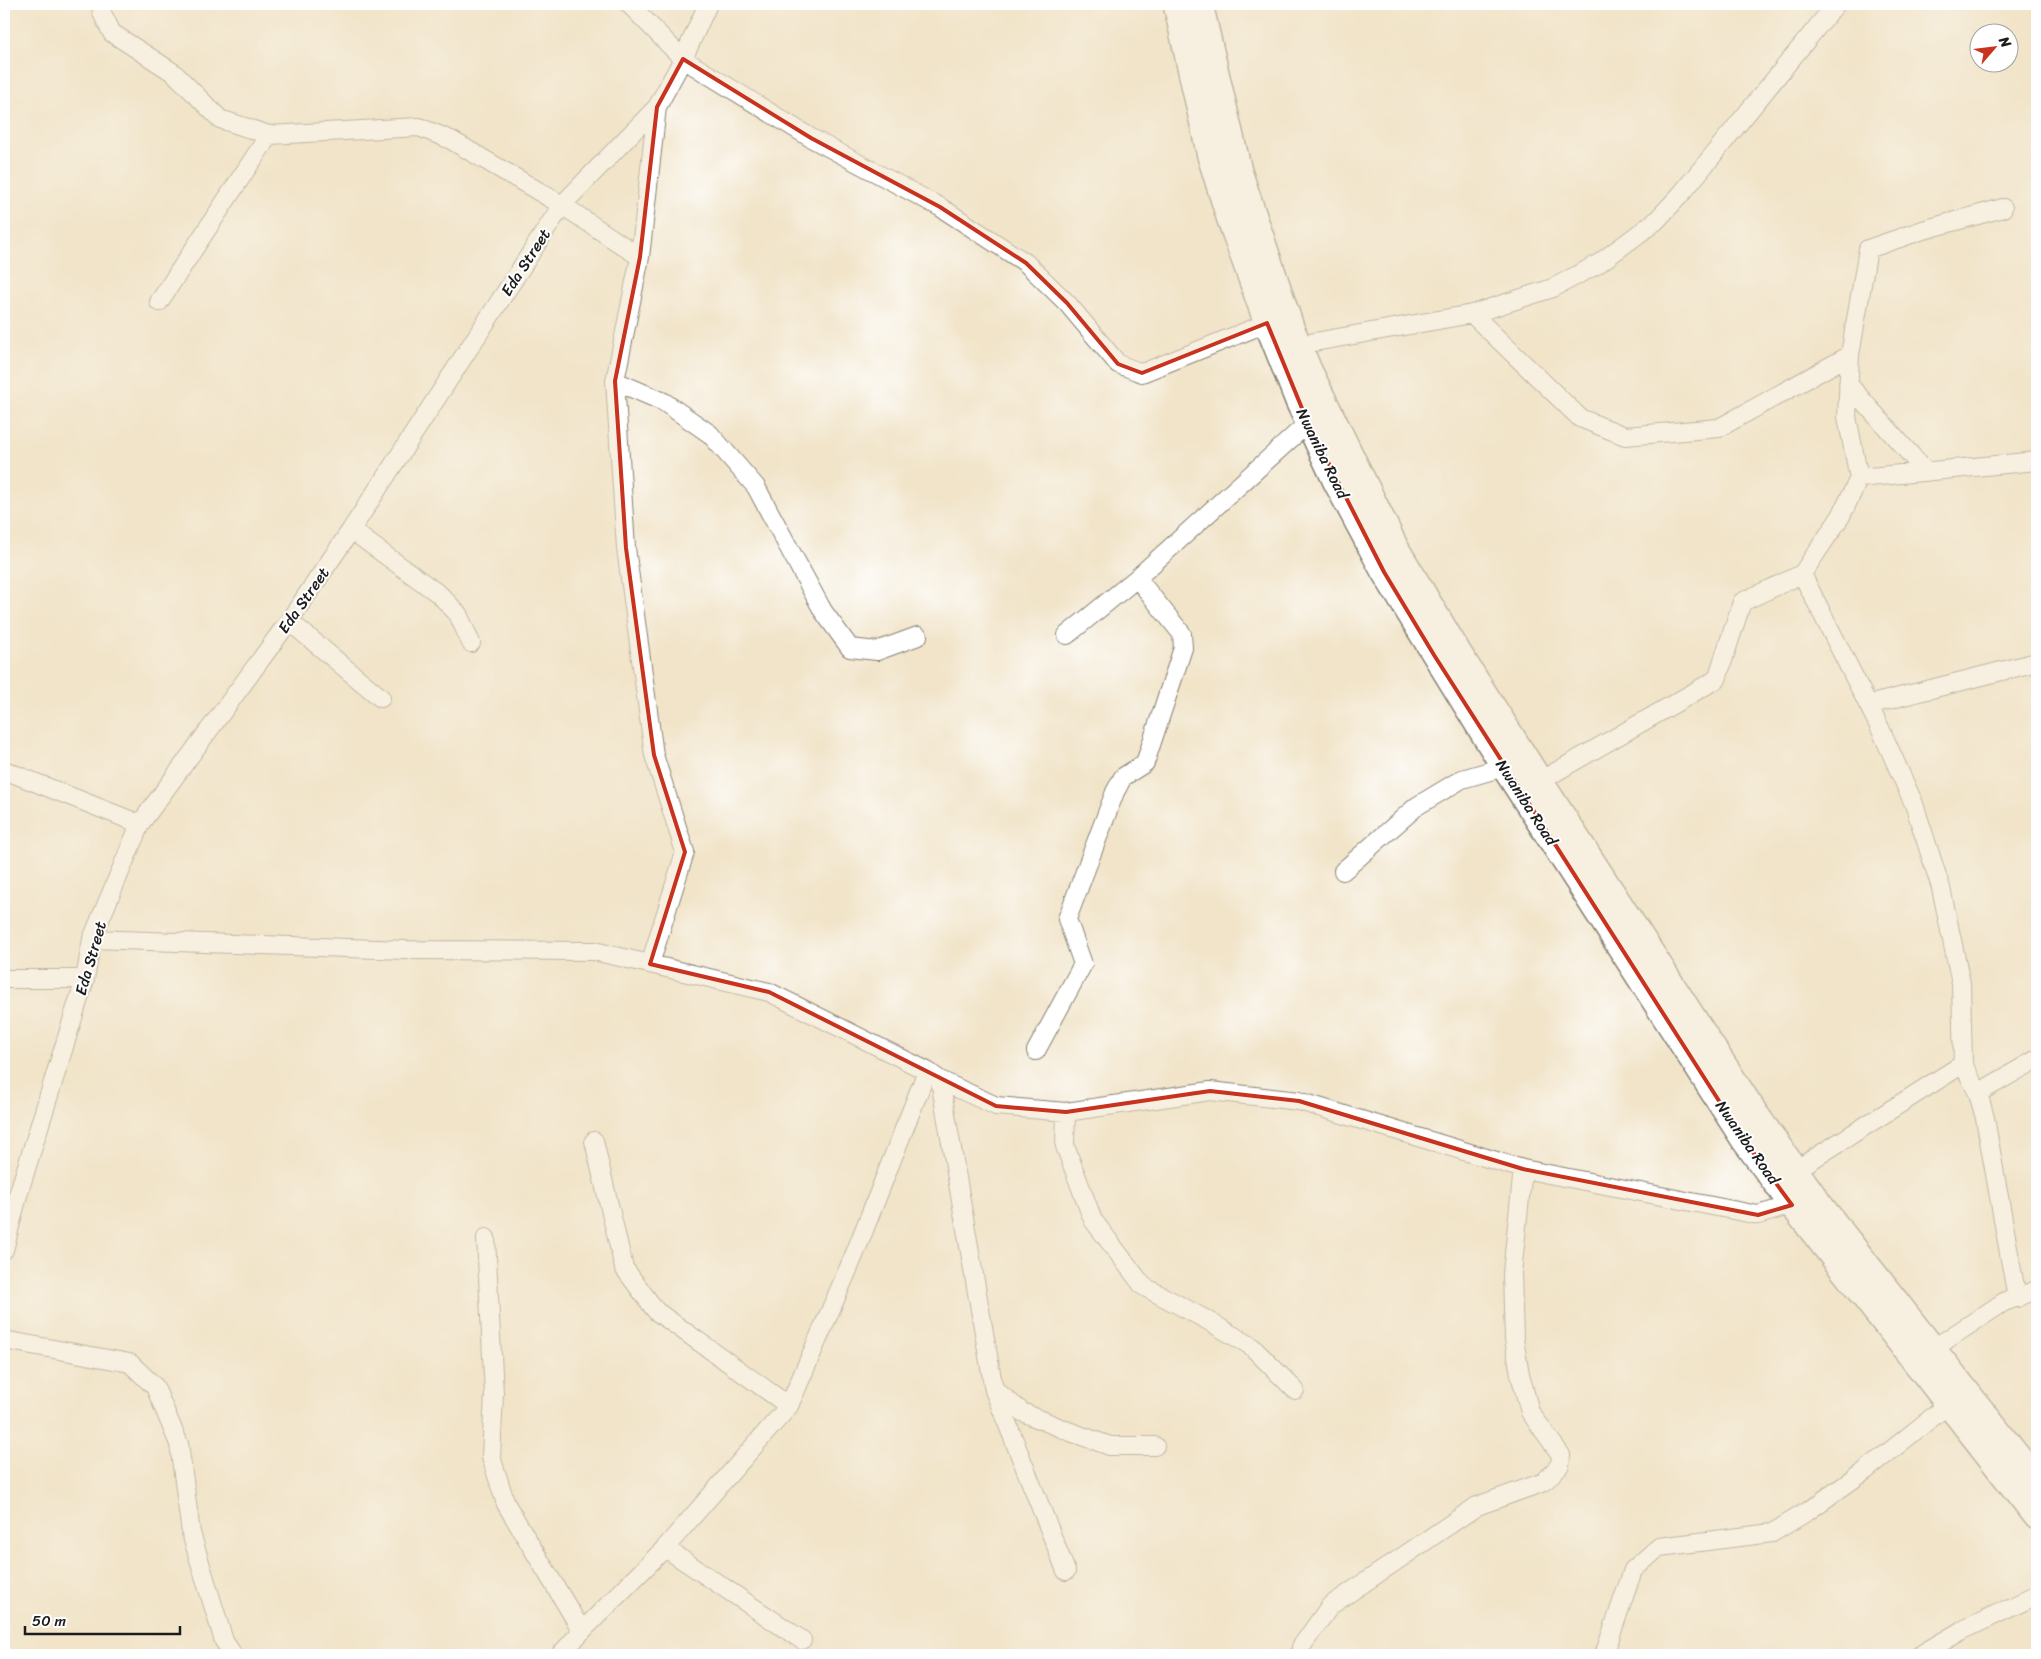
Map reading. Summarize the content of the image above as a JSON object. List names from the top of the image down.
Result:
{
  "streets": {
    "main road": ["Nwaniba Road"],
    "street": ["Eda Street"]
  },
  "scale_bar": "50 m",
  "north": "top right"
}
